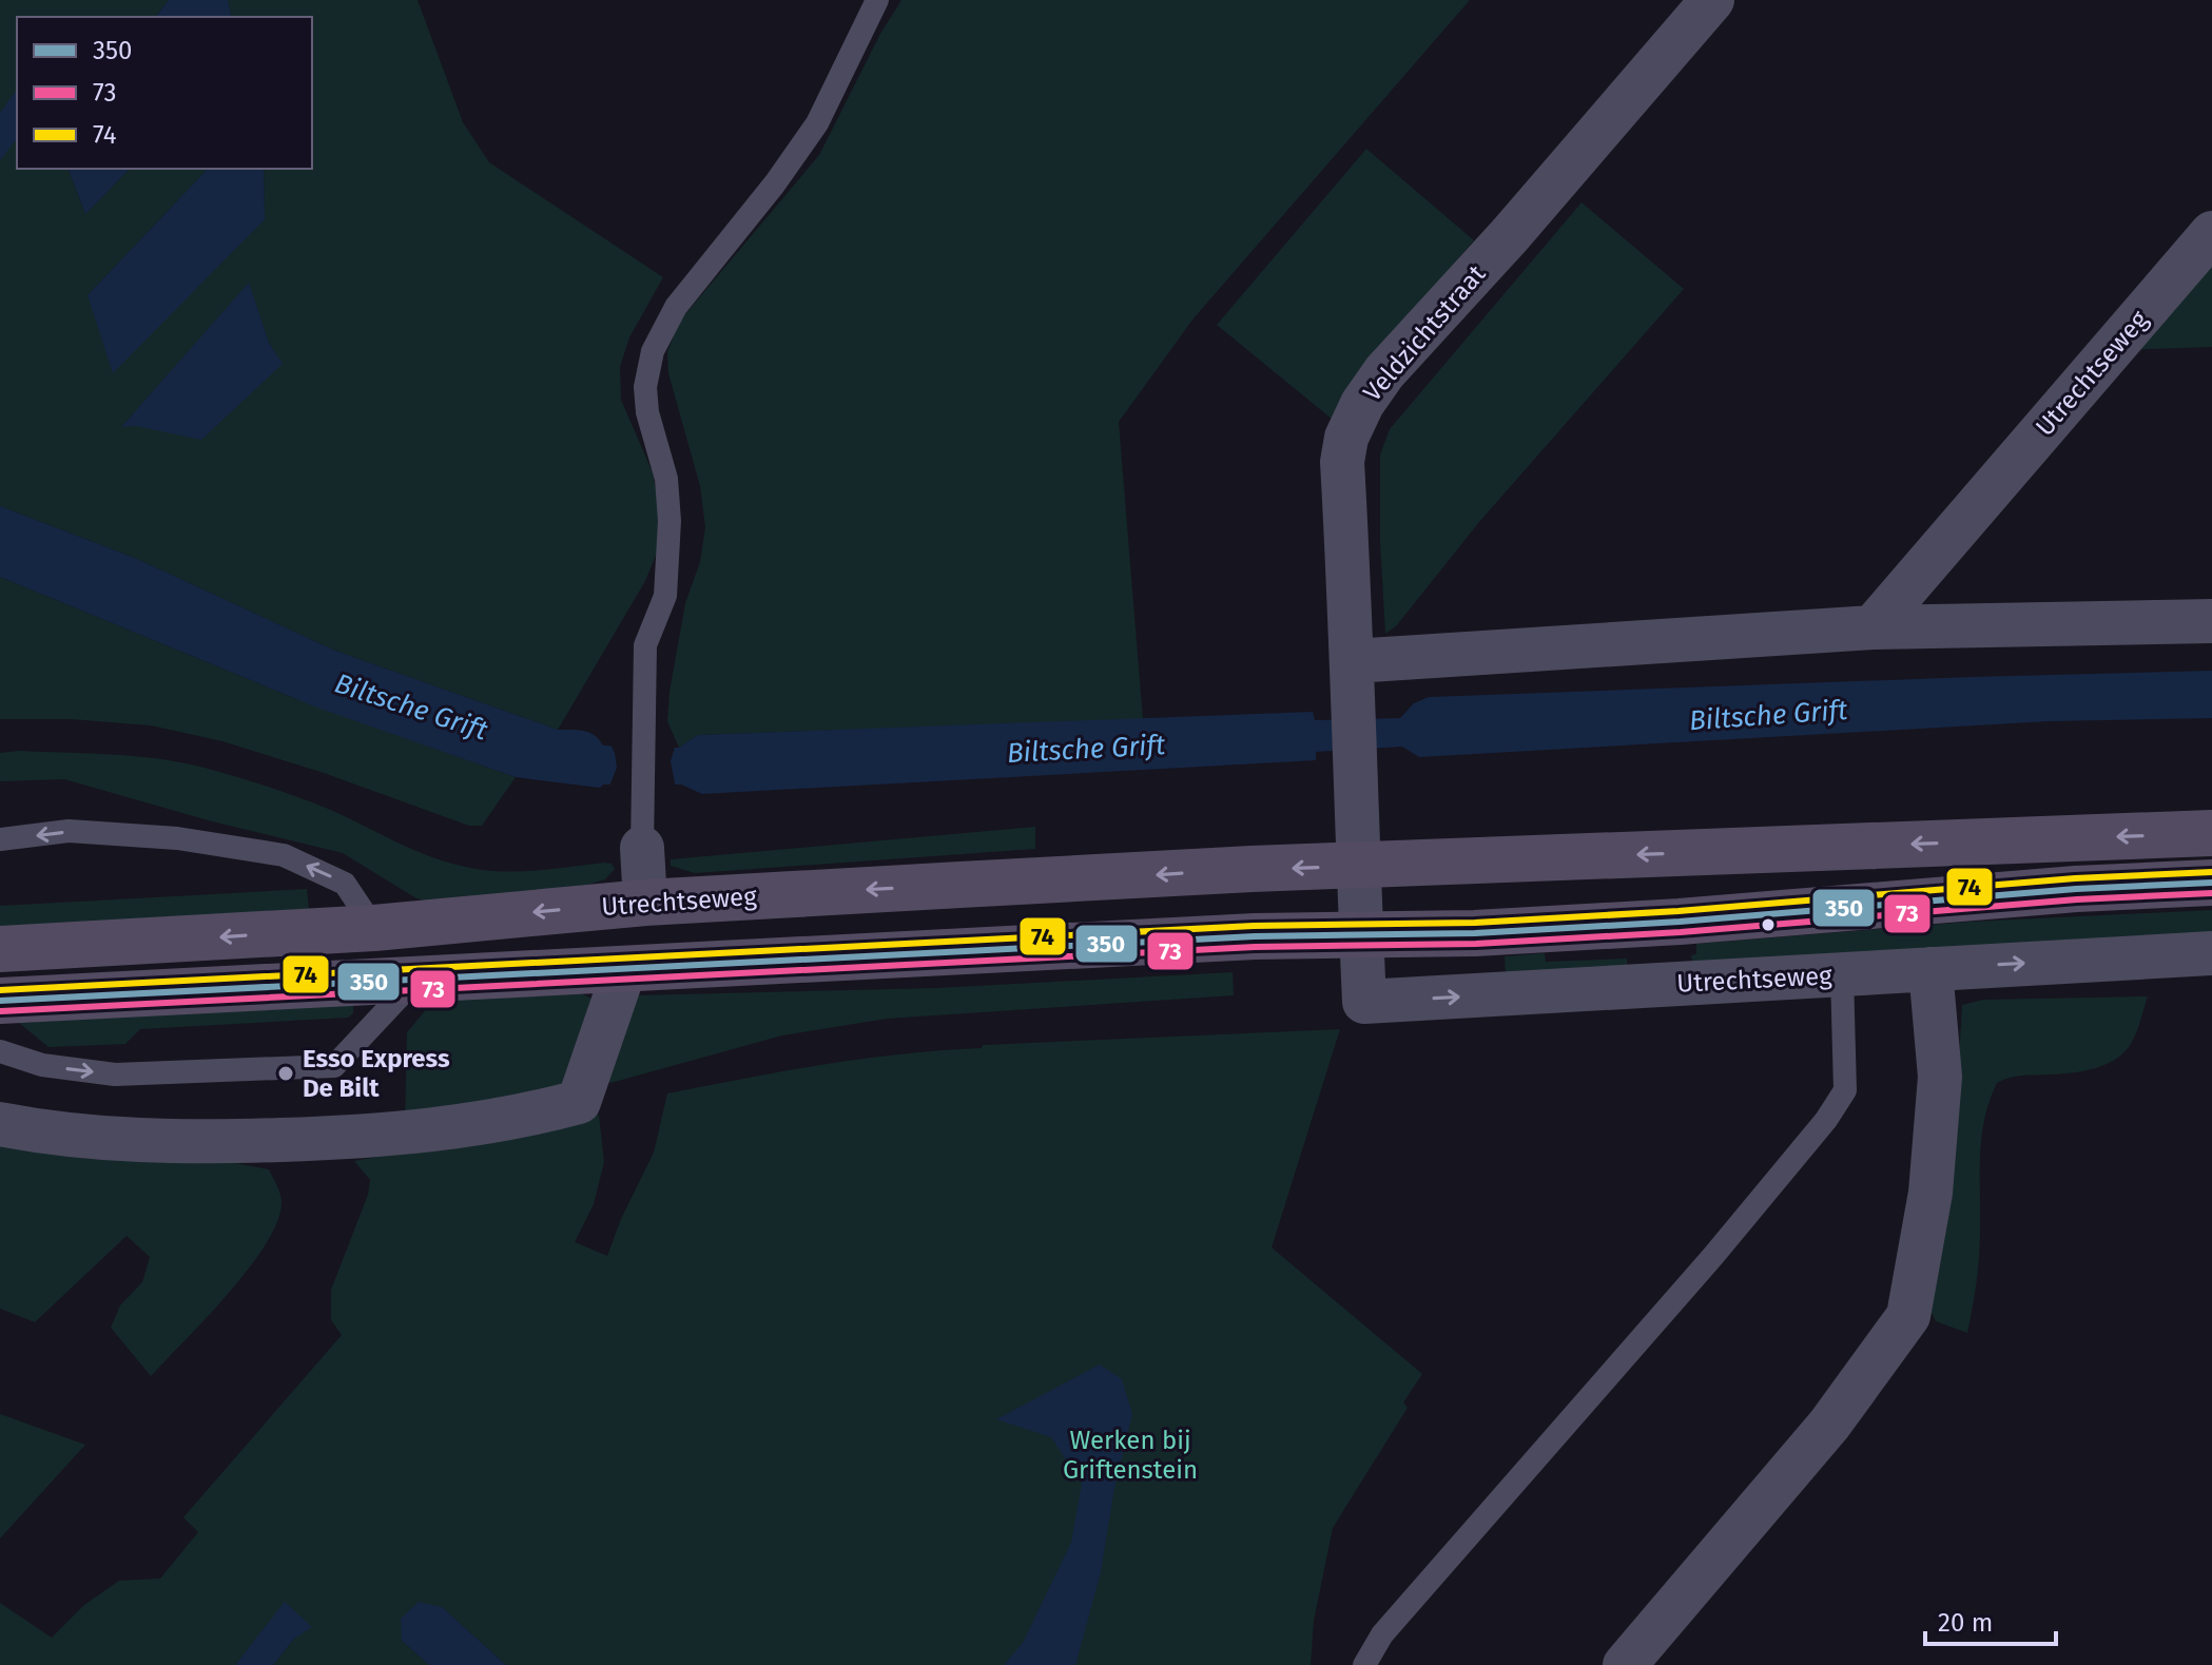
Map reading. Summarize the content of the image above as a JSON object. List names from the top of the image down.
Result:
{
  "streets": {
    "main road": ["Utrechtseweg"],
    "street": ["Veldzichtstraat"]
  },
  "crossings": [
    ["Veldzichtstraat", "Utrechtseweg"]
  ],
  "water": ["Biltsche Grift"],
  "parks": ["Werken bij Griftenstein"],
  "places": ["Esso Express De Bilt"],
  "lines": ["transit line 74", "transit line 350", "transit line 73"],
  "legend": ["350", "73", "74"],
  "scale_bar": "20 m"
}
